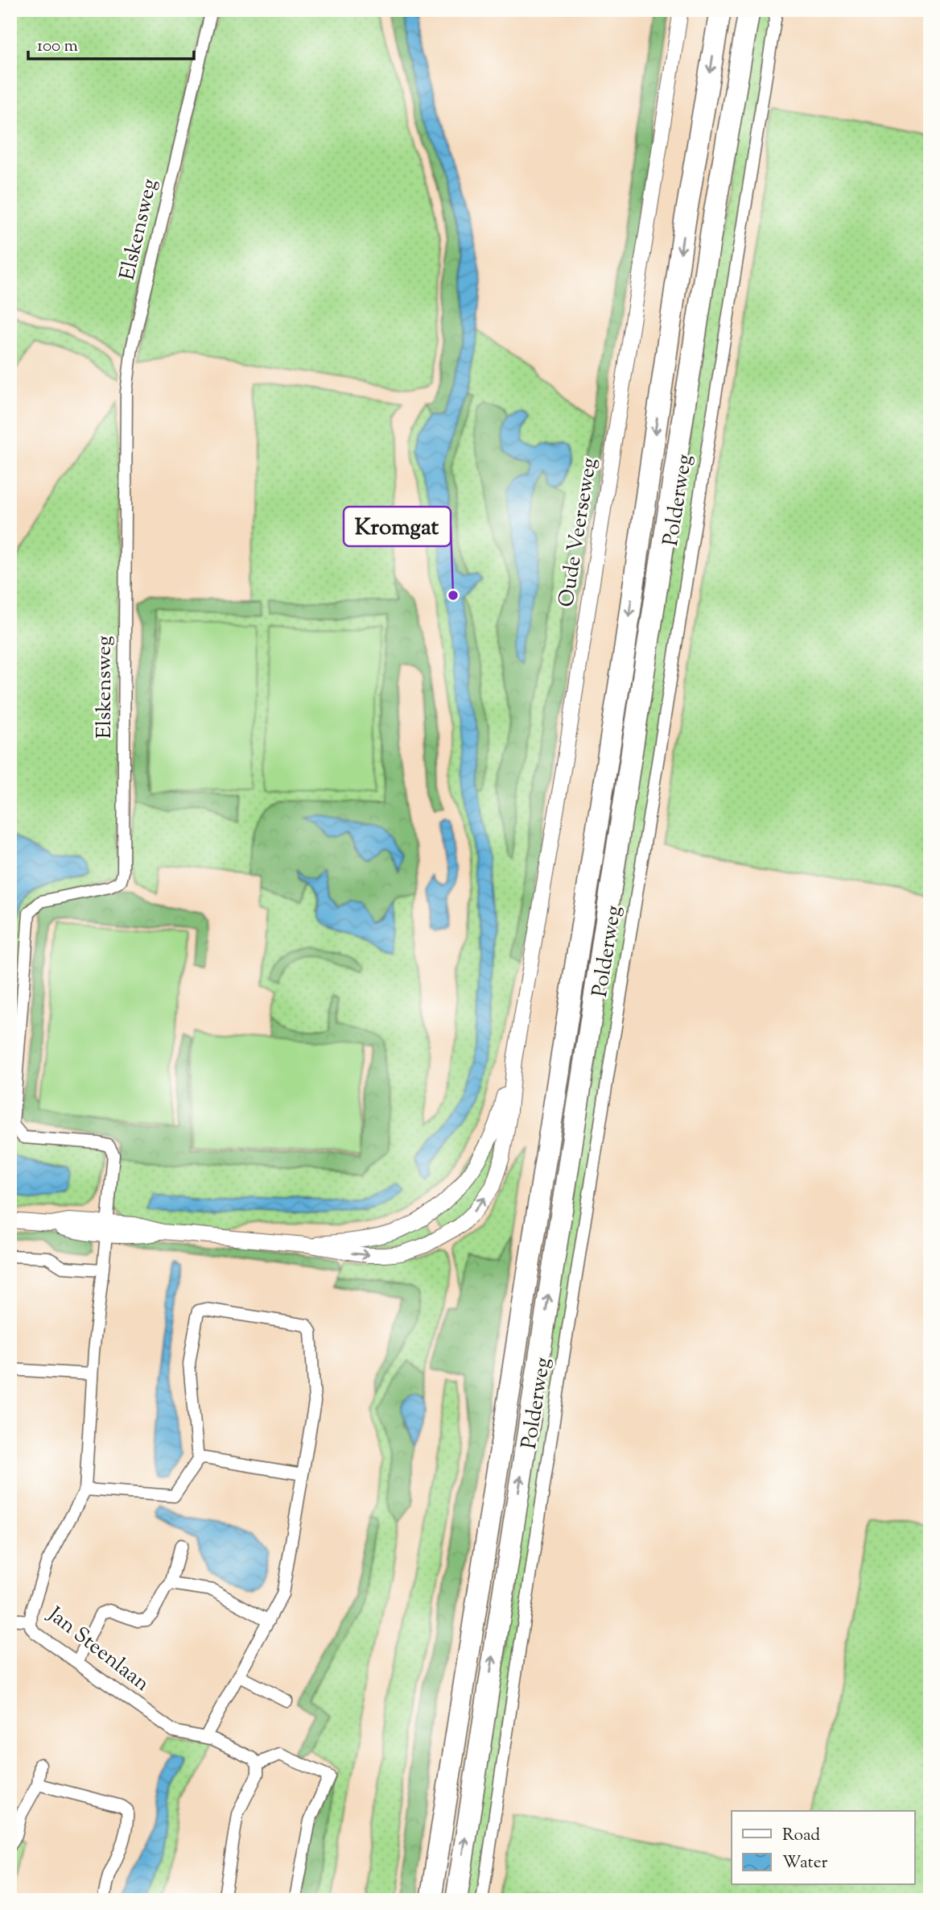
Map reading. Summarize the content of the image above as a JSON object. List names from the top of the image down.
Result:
{
  "streets": {
    "street": [
      "Elskensweg",
      "Polderweg",
      "Oude Veerseweg",
      "Jan Steenlaan"
    ]
  },
  "crossings": [
    ["Elskensweg", "Jan Steenlaan"]
  ],
  "places": ["Kromgat"],
  "legend": ["Road", "Water"],
  "scale_bar": "100 m"
}
